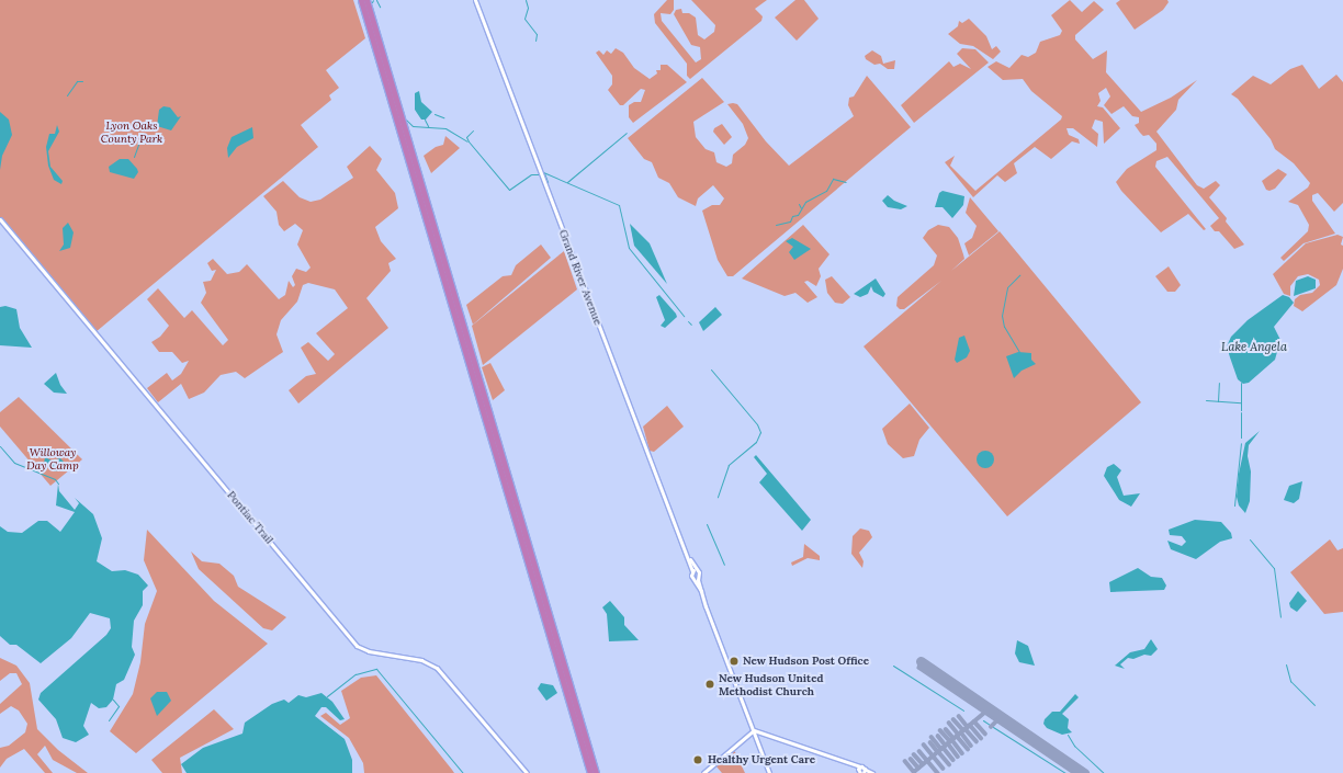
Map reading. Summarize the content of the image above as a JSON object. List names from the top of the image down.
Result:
{
  "streets": {
    "main road": ["Grand River Avenue", "Pontiac Trail"]
  },
  "water": ["Lake Angela"],
  "parks": ["Lyon Oaks County Park", "Willoway Day Camp"],
  "places": ["New Hudson Post Office", "New Hudson United Methodist Church", "Healthy Urgent Care"]
}
